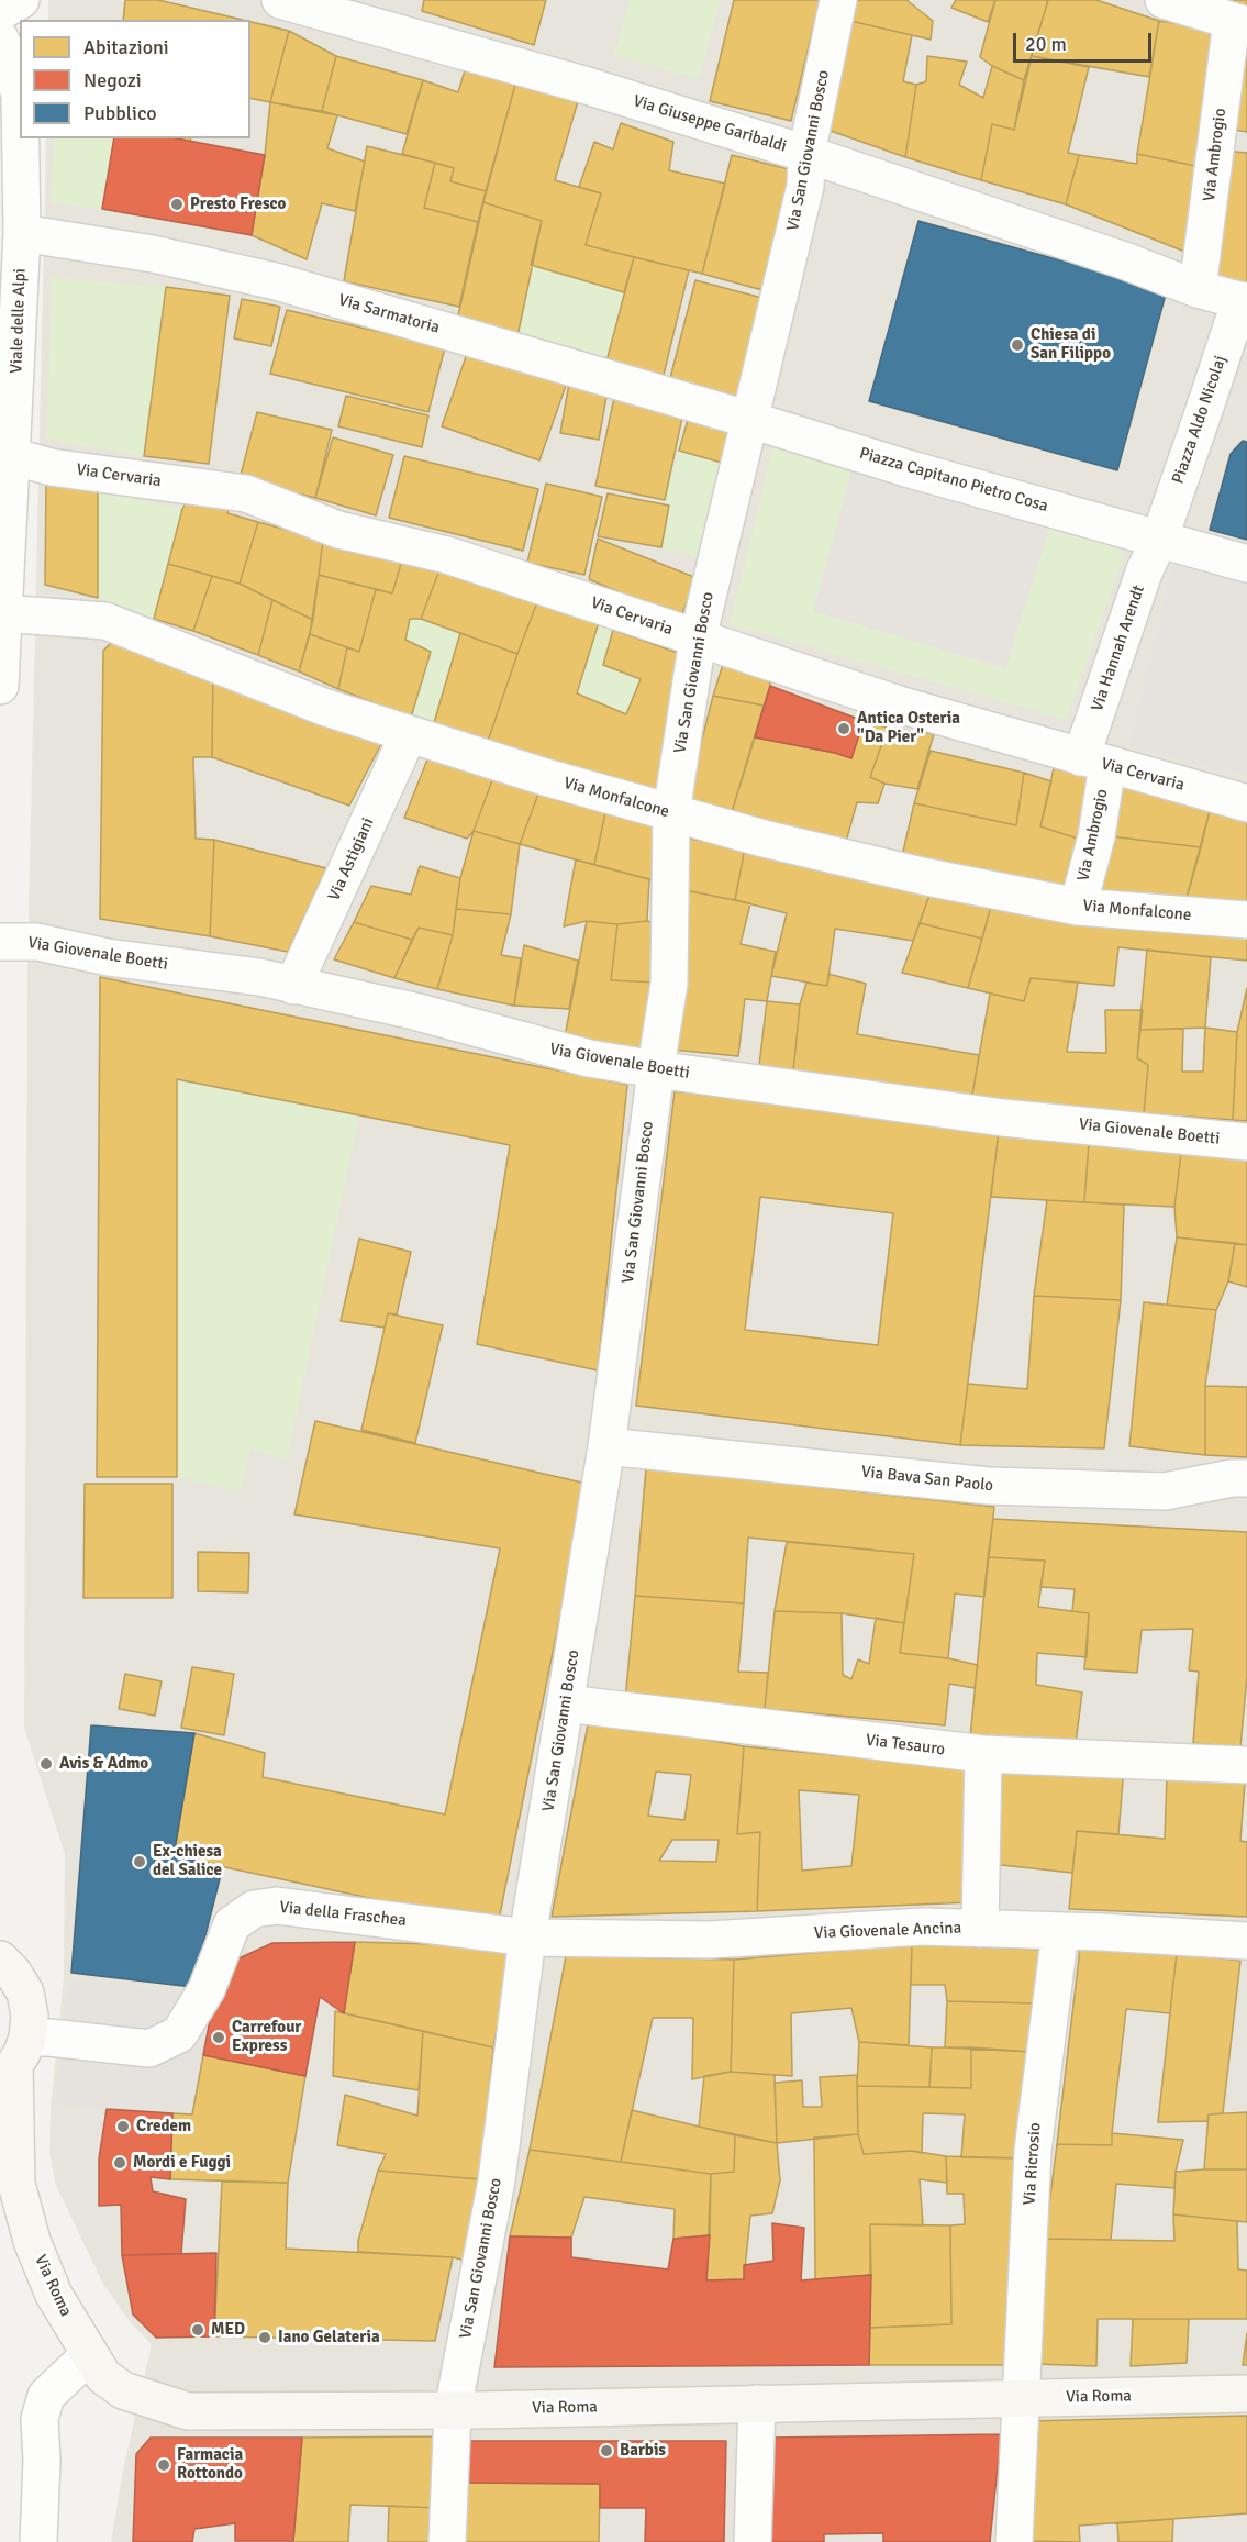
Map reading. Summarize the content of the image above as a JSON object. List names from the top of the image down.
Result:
{
  "streets": {
    "main road": ["Via Roma"],
    "street": [
      "Via Giuseppe Garibaldi",
      "Via San Giovanni Bosco",
      "Via Ambrogio",
      "Via Sarmatoria",
      "Viale delle Alpi",
      "Piazza Aldo Nicolaj",
      "Via Cervaria",
      "Piazza Capitano Pietro Cosa",
      "Via Hannah Arendt",
      "Via Monfalcone",
      "Via Astigiani",
      "Via Giovenale Boetti",
      "Via Bava San Paolo",
      "Via Tesauro",
      "Via della Fraschea",
      "Via Giovenale Ancina",
      "Via Ricrosio"
    ]
  },
  "crossings": [
    ["Via Giuseppe Garibaldi", "Via San Giovanni Bosco"],
    ["Via Giuseppe Garibaldi", "Via Ambrogio"],
    ["Via Giuseppe Garibaldi", "Piazza Aldo Nicolaj"],
    ["Via San Giovanni Bosco", "Via Sarmatoria"],
    ["Via San Giovanni Bosco", "Via Cervaria"],
    ["Via San Giovanni Bosco", "Piazza Capitano Pietro Cosa"],
    ["Via San Giovanni Bosco", "Via Monfalcone"],
    ["Via San Giovanni Bosco", "Via Giovenale Boetti"],
    ["Via San Giovanni Bosco", "Via Bava San Paolo"],
    ["Via San Giovanni Bosco", "Via Tesauro"],
    ["Via San Giovanni Bosco", "Via della Fraschea"],
    ["Via San Giovanni Bosco", "Via Giovenale Ancina"],
    ["Via San Giovanni Bosco", "Via Roma"],
    ["Via Ambrogio", "Via Cervaria"],
    ["Via Ambrogio", "Via Hannah Arendt"],
    ["Via Ambrogio", "Via Monfalcone"],
    ["Via Sarmatoria", "Viale delle Alpi"],
    ["Via Sarmatoria", "Piazza Capitano Pietro Cosa"],
    ["Viale delle Alpi", "Via Cervaria"],
    ["Viale delle Alpi", "Via Monfalcone"],
    ["Piazza Aldo Nicolaj", "Piazza Capitano Pietro Cosa"],
    ["Piazza Aldo Nicolaj", "Via Hannah Arendt"],
    ["Via Cervaria", "Via Hannah Arendt"],
    ["Piazza Capitano Pietro Cosa", "Via Hannah Arendt"],
    ["Via Monfalcone", "Via Astigiani"],
    ["Via Astigiani", "Via Giovenale Boetti"],
    ["Via della Fraschea", "Via Giovenale Ancina"],
    ["Via della Fraschea", "Via Roma"],
    ["Via Giovenale Ancina", "Via Ricrosio"],
    ["Via Ricrosio", "Via Roma"]
  ],
  "places": [
    "Presto Fresco",
    "Chiesa di San Filippo",
    "Antica Osteria \"Da Pier\"",
    "Avis & Admo",
    "Ex-chiesa del Salice",
    "Carrefour Express",
    "Credem",
    "Mordi e Fuggi",
    "MED",
    "Iano Gelateria",
    "Barbis",
    "Farmacia Rottondo"
  ],
  "legend": ["Abitazioni", "Negozi", "Pubblico"],
  "scale_bar": "20 m"
}
